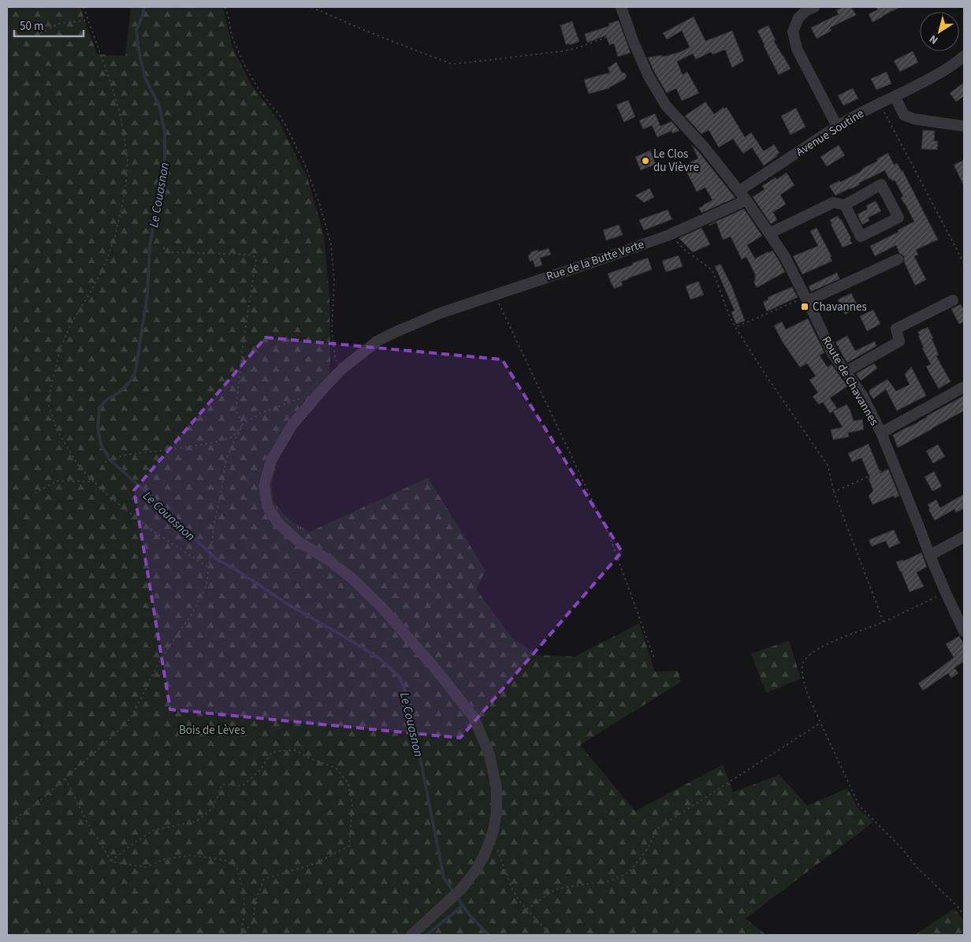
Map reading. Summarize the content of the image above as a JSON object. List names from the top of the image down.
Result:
{
  "streets": {
    "street": ["Avenue Soutine", "Rue de la Butte Verte", "Route de Chavannes"]
  },
  "crossings": [
    ["Avenue Soutine", "Route de Chavannes"],
    ["Rue de la Butte Verte", "Route de Chavannes"]
  ],
  "water": ["Le Couasnon"],
  "parks": ["Bois de Lèves"],
  "places": {
    "other": ["Le Clos du Vièvre"],
    "transit": ["Chavannes"]
  },
  "scale_bar": "50 m",
  "north": "bottom left"
}
